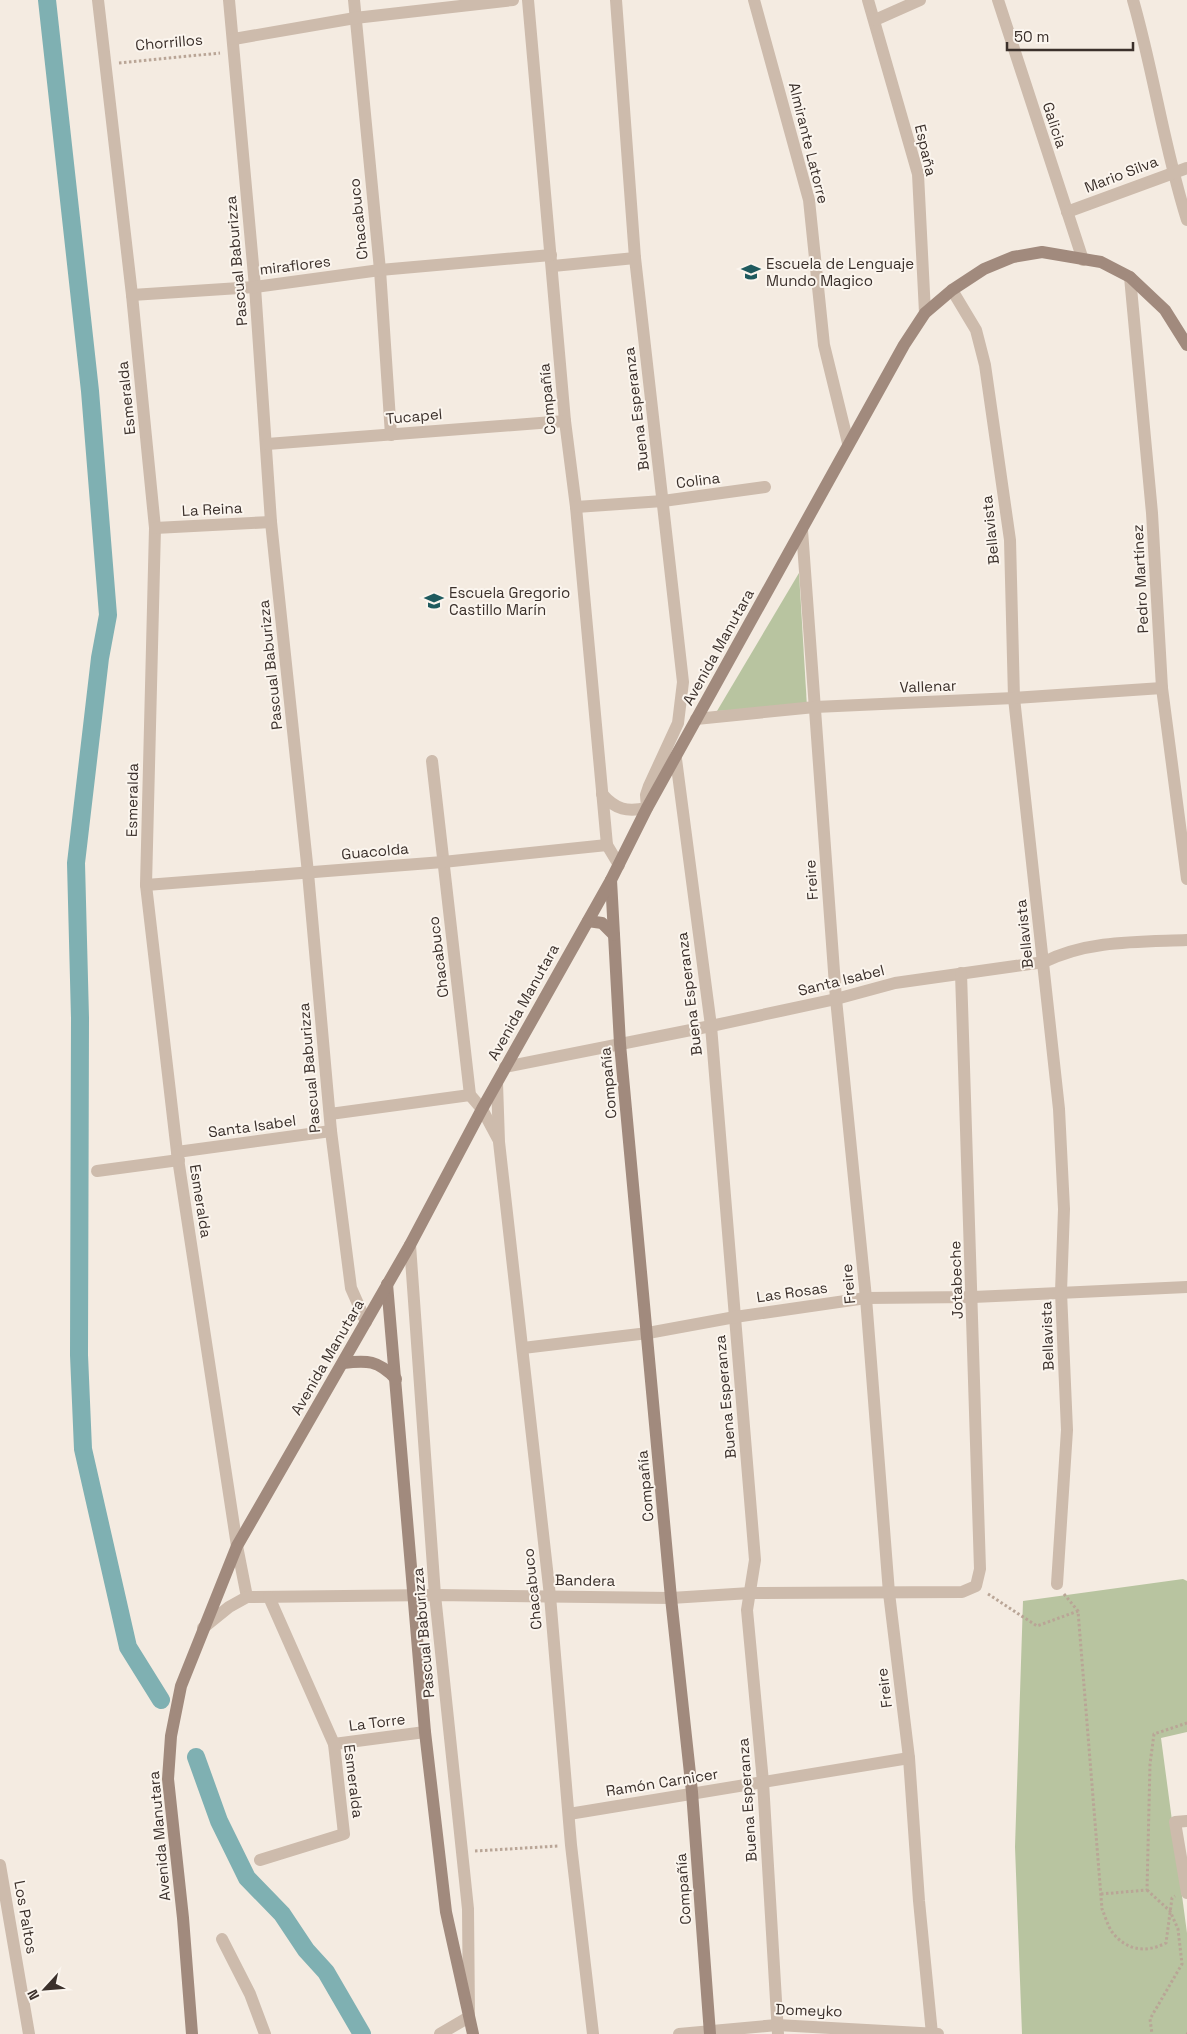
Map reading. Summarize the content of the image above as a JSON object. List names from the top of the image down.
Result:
{
  "streets": {
    "main road": ["Pascual Baburizza", "Compañía", "Avenida Manutara"],
    "street": [
      "Galicia",
      "Almirante Latorre",
      "España",
      "Mario Silva",
      "Chacabuco",
      "miraflores",
      "Esmeralda",
      "Buena Esperanza",
      "Tucapel",
      "Colina",
      "La Reina",
      "Bellavista",
      "Pedro Martínez",
      "Vallenar",
      "Guacolda",
      "Freire",
      "Santa Isabel",
      "Jotabeche",
      "Las Rosas",
      "Bandera",
      "La Torre",
      "Ramón Carnicer",
      "Los Paltos",
      "Domeyko"
    ],
    "path": ["Chorrillos"]
  },
  "crossings": [
    ["Chorrillos", "Pascual Baburizza"],
    ["Chorrillos", "Esmeralda"],
    ["Galicia", "Mario Silva"],
    ["Galicia", "Avenida Manutara"],
    ["Almirante Latorre", "Avenida Manutara"],
    ["España", "Avenida Manutara"],
    ["Chacabuco", "miraflores"],
    ["Chacabuco", "Tucapel"],
    ["Chacabuco", "Avenida Manutara"],
    ["Chacabuco", "Guacolda"],
    ["Chacabuco", "Las Rosas"],
    ["Chacabuco", "Bandera"],
    ["Chacabuco", "Ramón Carnicer"],
    ["Pascual Baburizza", "miraflores"],
    ["Pascual Baburizza", "Tucapel"],
    ["Pascual Baburizza", "La Reina"],
    ["Pascual Baburizza", "Avenida Manutara"],
    ["Pascual Baburizza", "Guacolda"],
    ["Pascual Baburizza", "Santa Isabel"],
    ["Pascual Baburizza", "Bandera"],
    ["Pascual Baburizza", "La Torre"],
    ["miraflores", "Esmeralda"],
    ["miraflores", "Compañía"],
    ["miraflores", "Buena Esperanza"],
    ["Esmeralda", "La Reina"],
    ["Esmeralda", "Avenida Manutara"],
    ["Esmeralda", "Guacolda"],
    ["Esmeralda", "Santa Isabel"],
    ["Esmeralda", "Bandera"],
    ["Esmeralda", "La Torre"],
    ["Compañía", "Tucapel"],
    ["Compañía", "Colina"],
    ["Compañía", "Avenida Manutara"],
    ["Compañía", "Guacolda"],
    ["Compañía", "Santa Isabel"],
    ["Compañía", "Las Rosas"],
    ["Compañía", "Bandera"],
    ["Compañía", "Ramón Carnicer"],
    ["Compañía", "Domeyko"],
    ["Buena Esperanza", "Colina"],
    ["Buena Esperanza", "Avenida Manutara"],
    ["Buena Esperanza", "Santa Isabel"],
    ["Buena Esperanza", "Las Rosas"],
    ["Buena Esperanza", "Bandera"],
    ["Buena Esperanza", "Ramón Carnicer"],
    ["Buena Esperanza", "Domeyko"],
    ["Bellavista", "Avenida Manutara"],
    ["Bellavista", "Vallenar"],
    ["Bellavista", "Santa Isabel"],
    ["Bellavista", "Las Rosas"],
    ["Pedro Martínez", "Avenida Manutara"],
    ["Pedro Martínez", "Vallenar"],
    ["Avenida Manutara", "Vallenar"],
    ["Avenida Manutara", "Freire"],
    ["Avenida Manutara", "Santa Isabel"],
    ["Vallenar", "Freire"],
    ["Freire", "Santa Isabel"],
    ["Freire", "Las Rosas"],
    ["Freire", "Bandera"],
    ["Freire", "Ramón Carnicer"],
    ["Freire", "Domeyko"],
    ["Santa Isabel", "Jotabeche"],
    ["Jotabeche", "Las Rosas"],
    ["Jotabeche", "Bandera"]
  ],
  "places": {
    "school or university": ["Escuela de Lenguaje Mundo Magico", "Escuela Gregorio Castillo Marín"]
  },
  "scale_bar": "50 m",
  "north": "bottom left"
}
